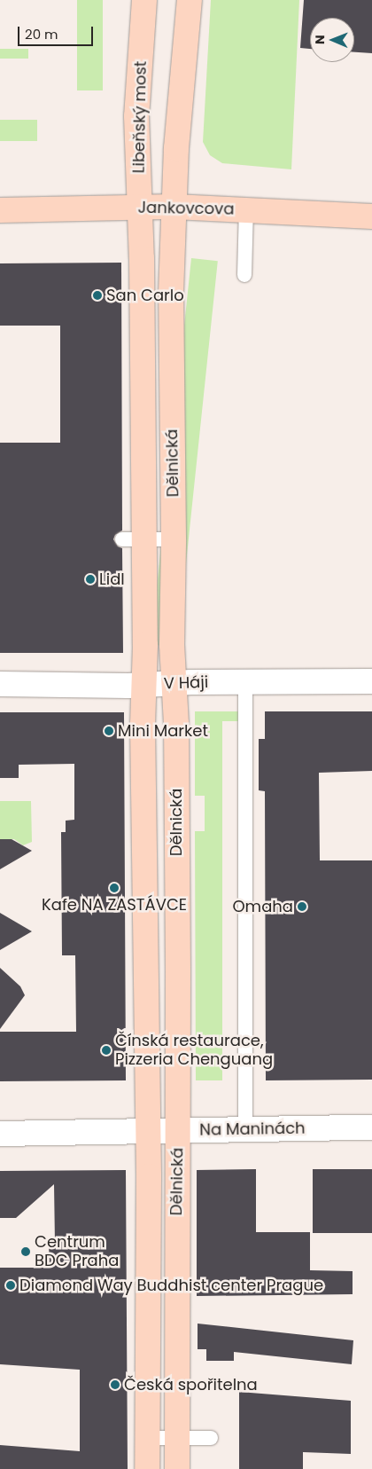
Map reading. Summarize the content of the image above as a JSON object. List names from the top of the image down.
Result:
{
  "streets": {
    "street": [
      "Libeňský most",
      "Jankovcova",
      "Dělnická",
      "V Háji",
      "Na Maninách"
    ]
  },
  "crossings": [
    ["Libeňský most", "Jankovcova"],
    ["Libeňský most", "Dělnická"],
    ["Jankovcova", "Dělnická"],
    ["Dělnická", "V Háji"],
    ["Dělnická", "Na Maninách"]
  ],
  "places": [
    "San Carlo",
    "Lidl",
    "Mini Market",
    "Kafe NA ZASTÁVCE",
    "Omaha",
    "Čínská restaurace, Pizzeria Chenguang",
    "Centrum BDC Praha",
    "Diamond Way Buddhist center Prague",
    "Česká spořitelna"
  ],
  "scale_bar": "20 m",
  "north": "left"
}
